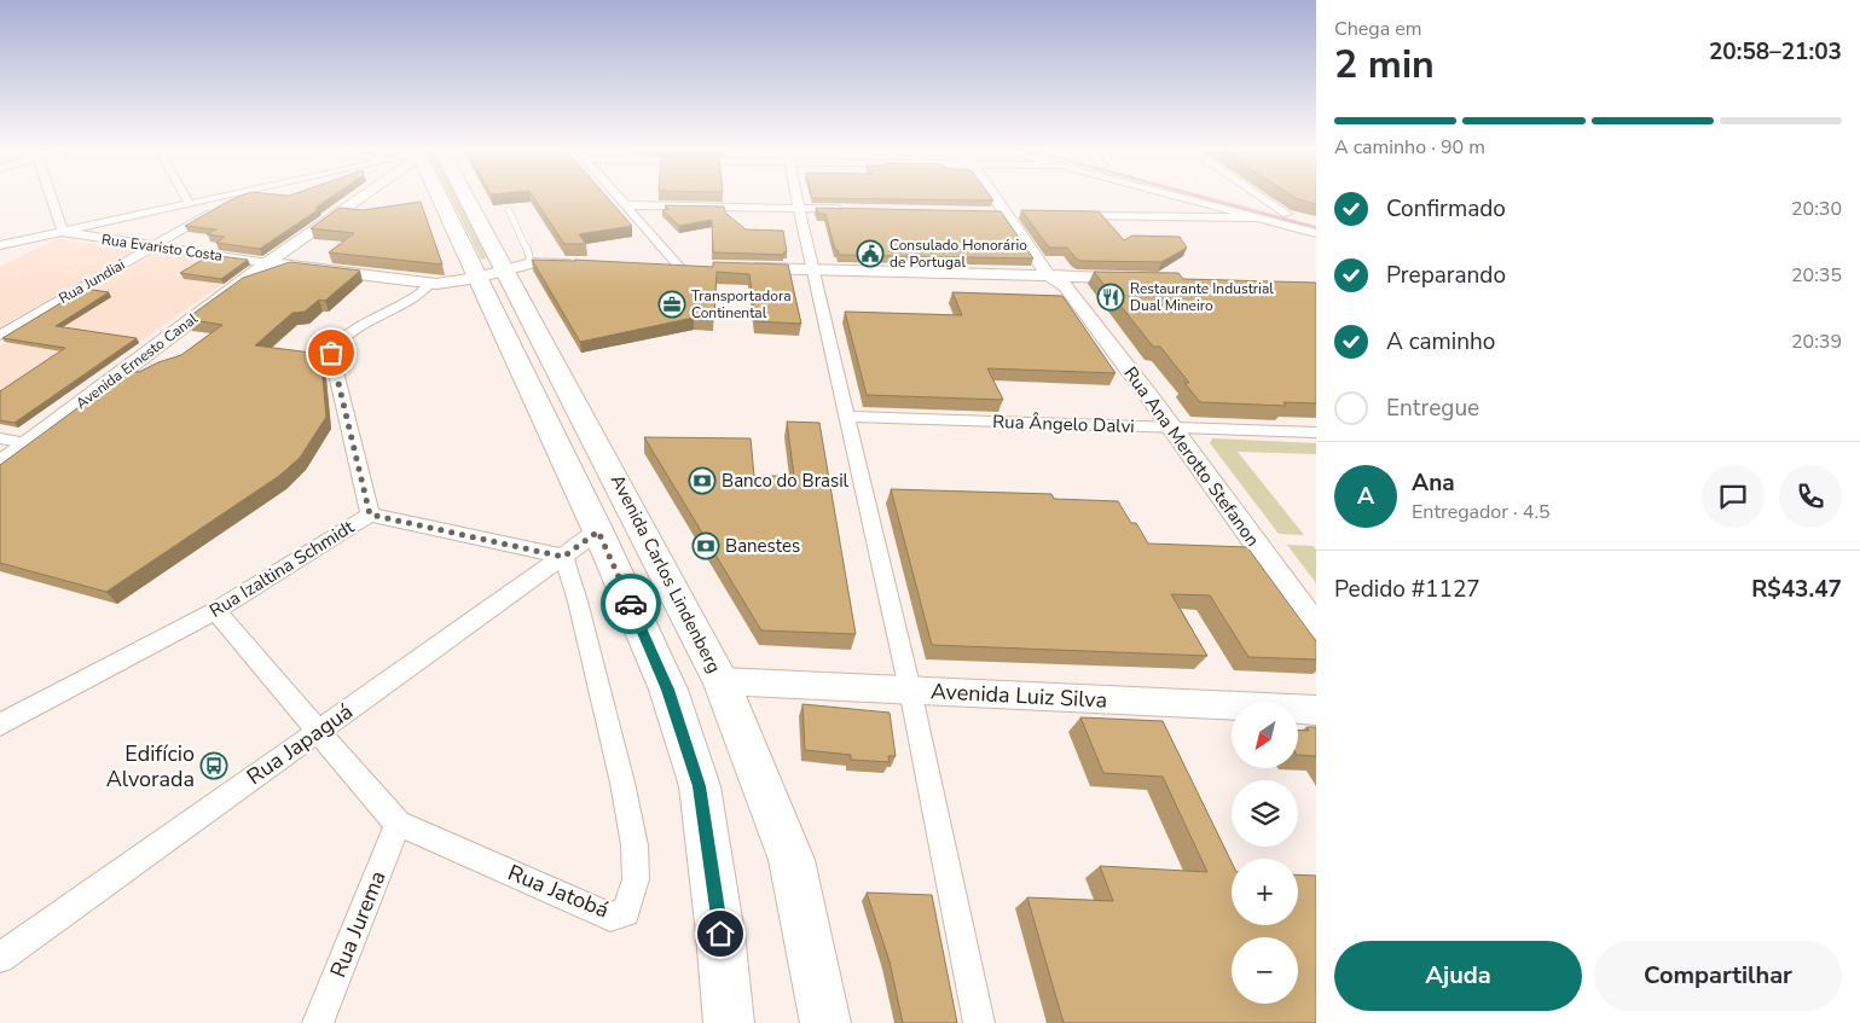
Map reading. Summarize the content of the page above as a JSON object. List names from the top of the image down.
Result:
{
  "streets": {
    "main road": ["Avenida Carlos Lindenberg"],
    "street": [
      "Rua Evaristo Costa",
      "Rua Jundiai",
      "Avenida Ernesto Canal",
      "Rua Ângelo Dalvi",
      "Rua Ana Merotto Stefanon",
      "Rua Izaltina Schmidt",
      "Avenida Luiz Silva",
      "Rua Japaguá",
      "Rua Jatobá",
      "Rua Jurema"
    ]
  },
  "crossings": [
    ["Rua Evaristo Costa", "Rua Jundiai"],
    ["Rua Evaristo Costa", "Avenida Ernesto Canal"],
    ["Rua Evaristo Costa", "Rua Izaltina Schmidt"],
    ["Rua Evaristo Costa", "Avenida Carlos Lindenberg"],
    ["Rua Ângelo Dalvi", "Rua Ana Merotto Stefanon"],
    ["Rua Izaltina Schmidt", "Rua Jatobá"],
    ["Avenida Carlos Lindenberg", "Avenida Luiz Silva"],
    ["Avenida Carlos Lindenberg", "Rua Japaguá"],
    ["Rua Japaguá", "Rua Jatobá"],
    ["Rua Jatobá", "Rua Jurema"]
  ],
  "places": {
    "public building": ["Consulado Honorário de Portugal"],
    "restaurant": ["Restaurante Industrial Dual Mineiro"],
    "office": ["Transportadora Continental"],
    "bank": ["Banco do Brasil", "Banestes"],
    "bus stop": ["Edifício Alvorada"]
  },
  "north": "bottom left",
  "page": {
    "heading": ["2 min", "Chega em", "20:58–21:03"],
    "panel": [
      "Ana",
      "Entregador · 4.5",
      "Pedido #1127",
      "R$43.47"
    ],
    "bar": "A caminho · 90 m",
    "list": [
      ["Confirmado", "20:30"],
      ["Preparando", "20:35"],
      ["A caminho", "20:39"],
      "Entregue"
    ],
    "round": "A",
    "map_buttons": ["+", "−"],
    "buttons": ["Ajuda", "Compartilhar"]
  }
}
